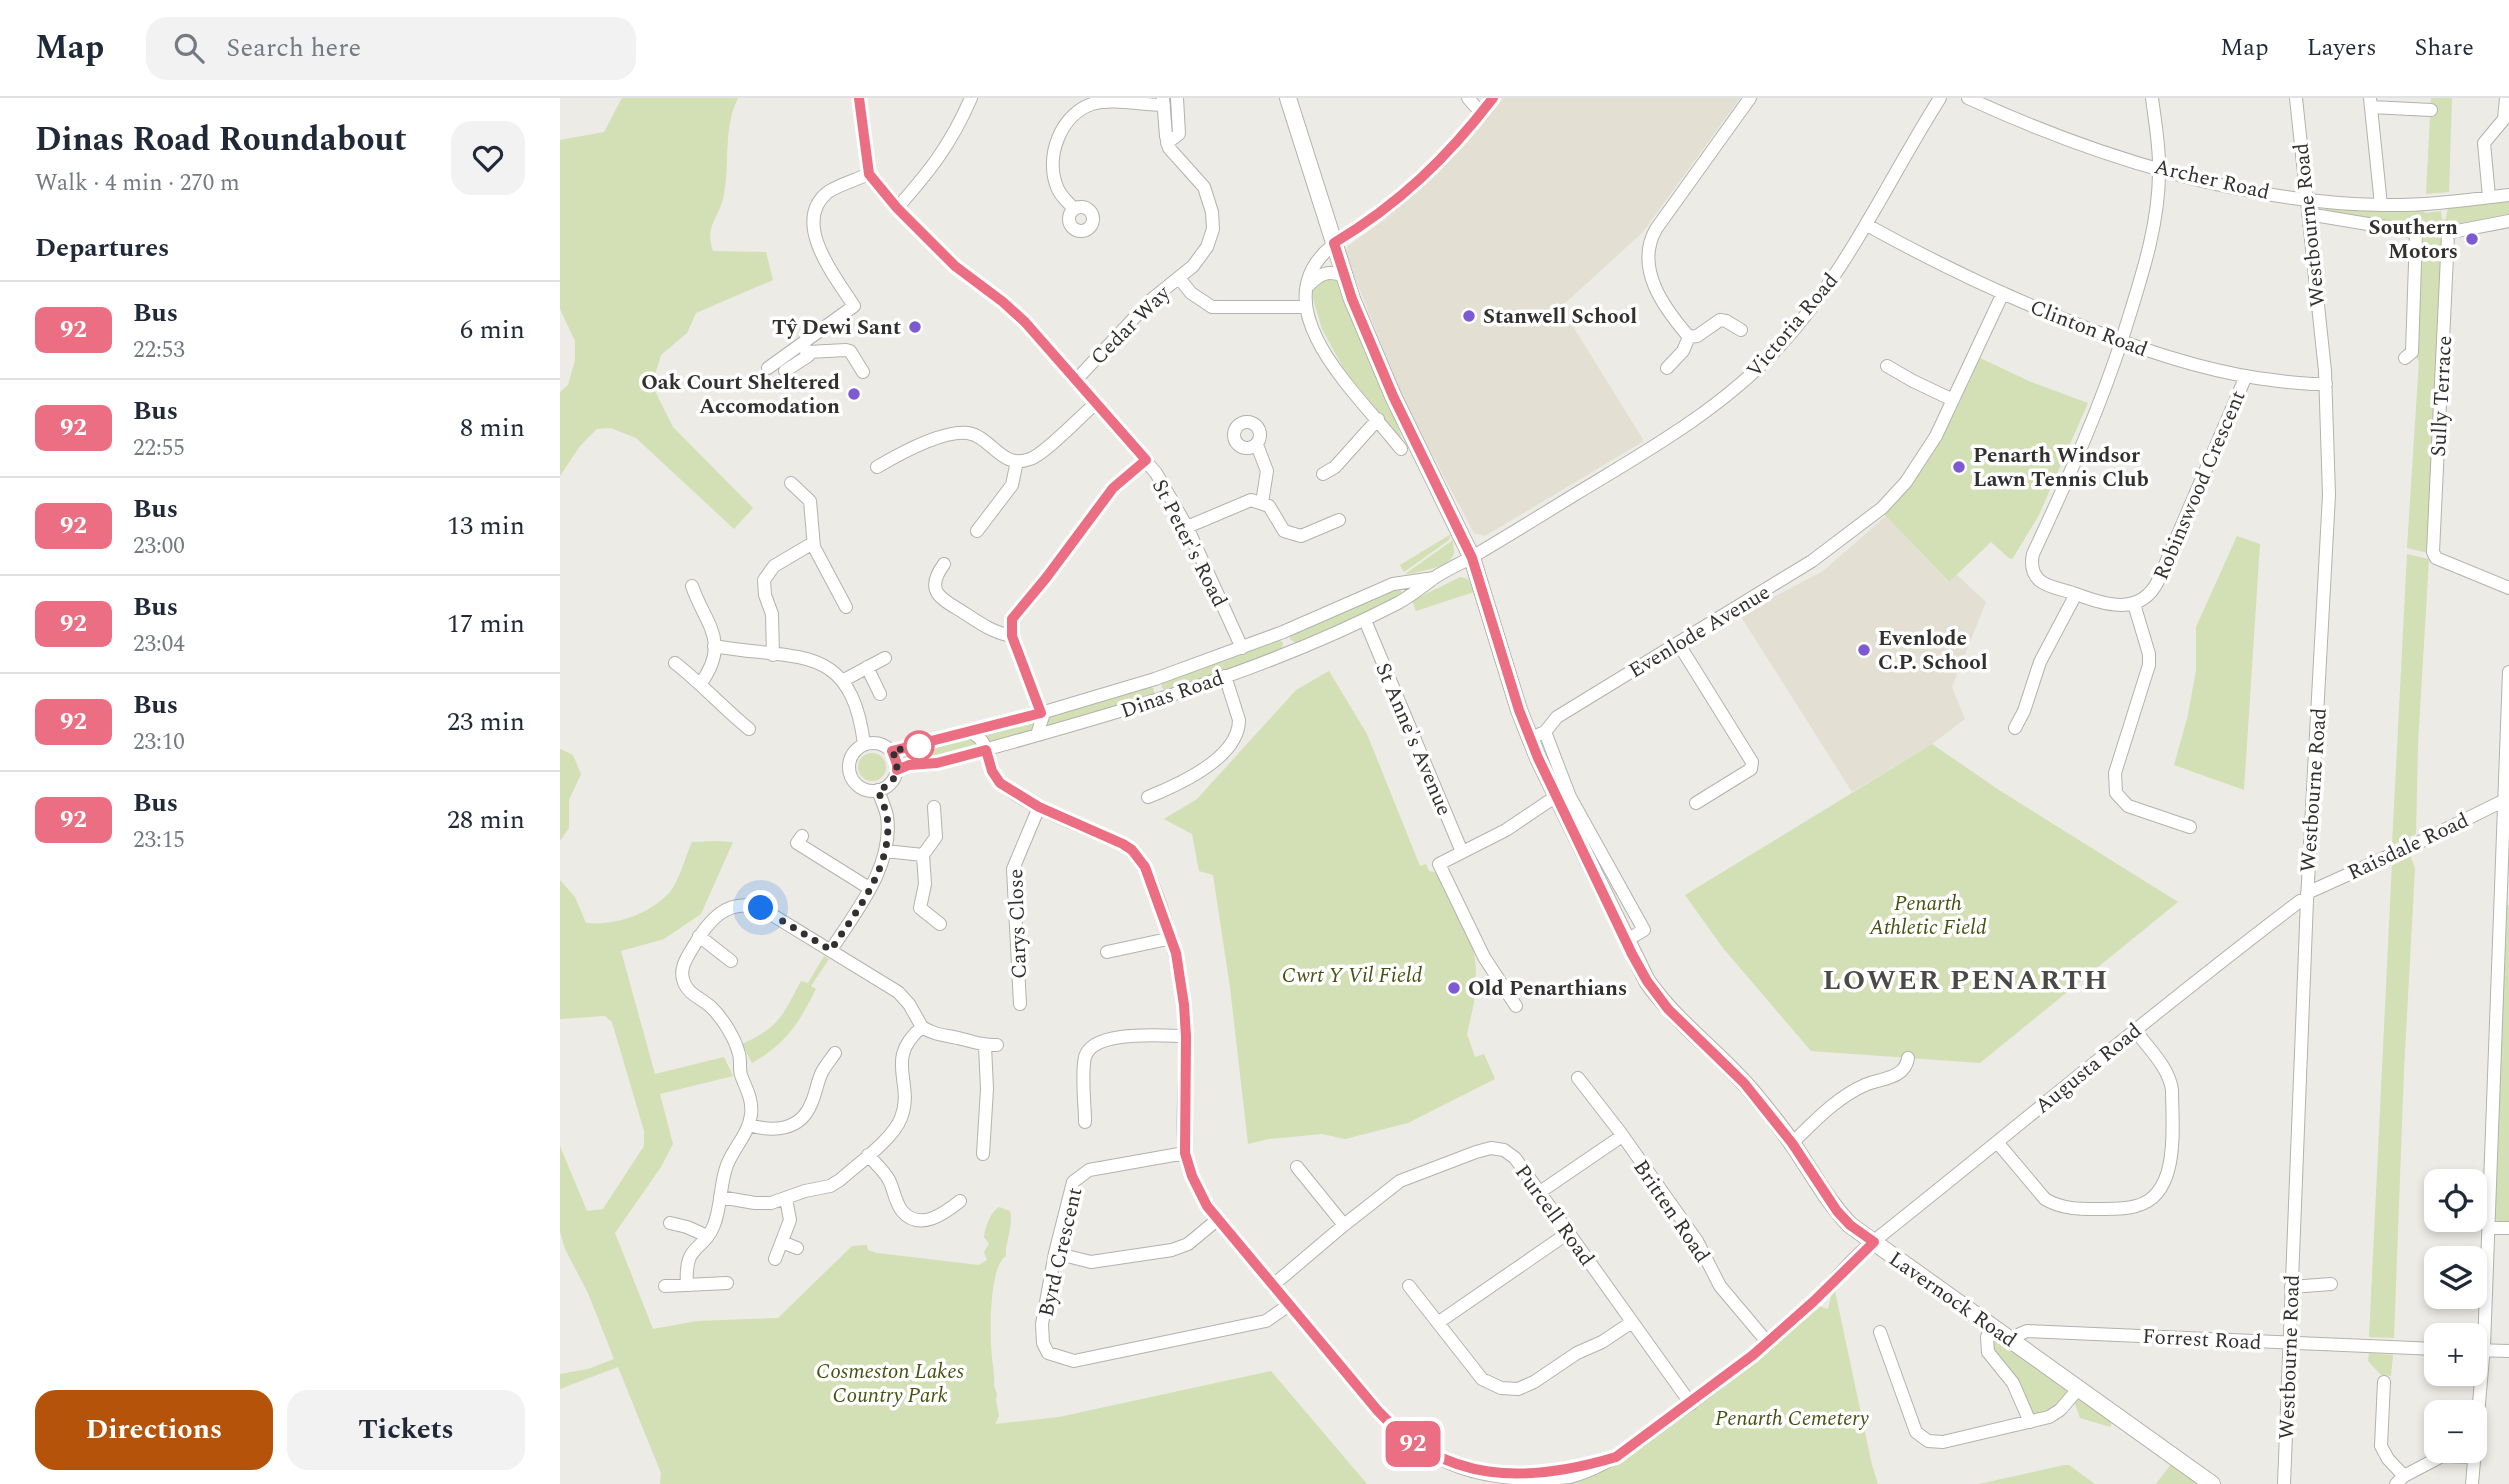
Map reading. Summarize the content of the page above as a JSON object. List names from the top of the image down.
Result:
{
  "streets": {
    "main road": ["Lavernock Road"],
    "street": [
      "Archer Road",
      "Westbourne Road",
      "Cedar Way",
      "Victoria Road",
      "Clinton Road",
      "Sully Terrace",
      "Robinswood Crescent",
      "St Peter's Road",
      "Evenlode Avenue",
      "Dinas Road",
      "St Anne's Avenue",
      "Raisdale Road",
      "Carys Close",
      "Augusta Road",
      "Britten Road",
      "Purcell Road",
      "Byrd Crescent",
      "Forrest Road"
    ]
  },
  "crossings": [
    ["Archer Road", "Westbourne Road"],
    ["Westbourne Road", "Clinton Road"],
    ["Westbourne Road", "Raisdale Road"],
    ["Westbourne Road", "Augusta Road"],
    ["Westbourne Road", "Forrest Road"],
    ["Cedar Way", "St Peter's Road"],
    ["Victoria Road", "Clinton Road"],
    ["Victoria Road", "Dinas Road"],
    ["Victoria Road", "Lavernock Road"],
    ["Clinton Road", "Robinswood Crescent"],
    ["Clinton Road", "Evenlode Avenue"],
    ["St Peter's Road", "Dinas Road"],
    ["Evenlode Avenue", "Lavernock Road"],
    ["Dinas Road", "Lavernock Road"],
    ["Raisdale Road", "Augusta Road"],
    ["Augusta Road", "Britten Road"],
    ["Augusta Road", "Purcell Road"],
    ["Augusta Road", "Byrd Crescent"],
    ["Augusta Road", "Lavernock Road"],
    ["Lavernock Road", "Forrest Road"]
  ],
  "districts": ["LOWER PENARTH"],
  "parks": [
    "Penarth Athletic Field",
    "Cwrt Y Vil Field",
    "Cosmeston Lakes Country Park",
    "Penarth Cemetery"
  ],
  "places": [
    "Southern Motors",
    "Stanwell School",
    "Tŷ Dewi Sant",
    "Oak Court Sheltered Accomodation",
    "Penarth Windsor Lawn Tennis Club",
    "Evenlode C.P. School",
    "Old Penarthians"
  ],
  "lines": ["bus line 92"],
  "page": {
    "header": "Map",
    "search": "Search here",
    "nav": ["Map", "Layers", "Share"],
    "heading": [
      ["Dinas Road Roundabout", "Walk · 4 min · 270 m"],
      "Departures"
    ],
    "on_map": "92",
    "list": [
      {
        "mark": "92",
        "name": "Bus",
        "note": "22:53",
        "value": "6 min"
      },
      {
        "mark": "92",
        "name": "Bus",
        "note": "22:55",
        "value": "8 min"
      },
      {
        "mark": "92",
        "name": "Bus",
        "note": "23:00",
        "value": "13 min"
      },
      {
        "mark": "92",
        "name": "Bus",
        "note": "23:04",
        "value": "17 min"
      },
      {
        "mark": "92",
        "name": "Bus",
        "note": "23:10",
        "value": "23 min"
      },
      {
        "mark": "92",
        "name": "Bus",
        "note": "23:15",
        "value": "28 min"
      }
    ],
    "map_buttons": ["+", "−"],
    "buttons": ["Directions", "Tickets"]
  }
}
